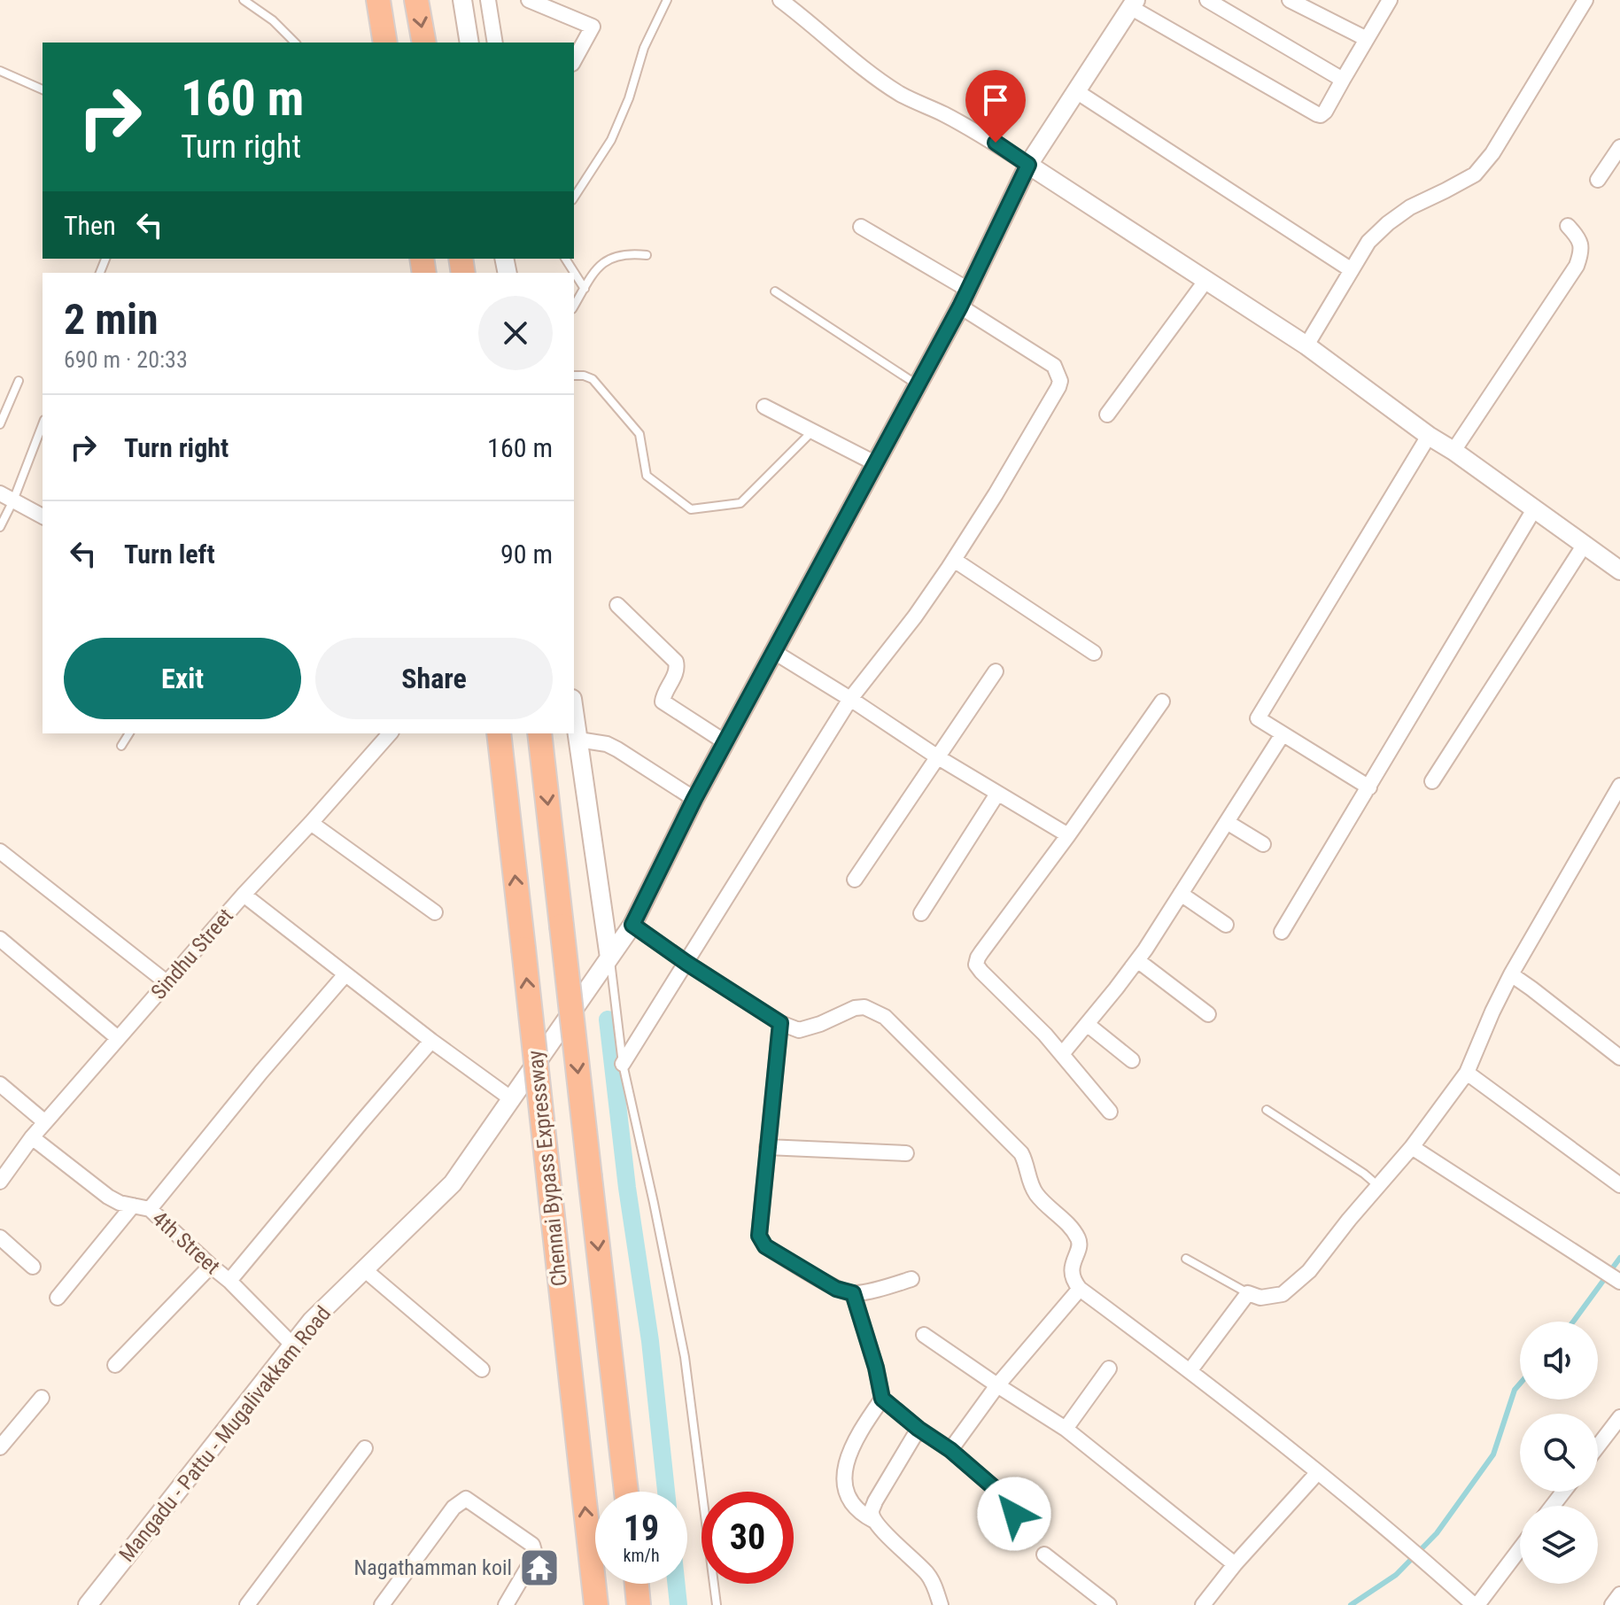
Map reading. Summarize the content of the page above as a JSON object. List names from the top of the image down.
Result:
{
  "streets": {
    "highway": ["Chennai Bypass Expressway"],
    "street": ["Sindhu Street", "4th Street", "Mangadu - Pattu - Mugalivakkam Road"]
  },
  "crossings": [
    ["Sindhu Street", "4th Street"],
    ["4th Street", "Mangadu - Pattu - Mugalivakkam Road"]
  ],
  "places": {
    "temple": ["Nagathamman koil"]
  },
  "page": {
    "turn": ["160 m", "Turn right"],
    "then": "Then",
    "heading": ["2 min", "690 m · 20:33"],
    "list": [
      {
        "name": "Turn right",
        "value": "160 m"
      },
      {
        "name": "Turn left",
        "value": "90 m"
      }
    ],
    "buttons": ["Exit", "Share"],
    "speed": "19 km/h",
    "limit": "30"
  }
}
